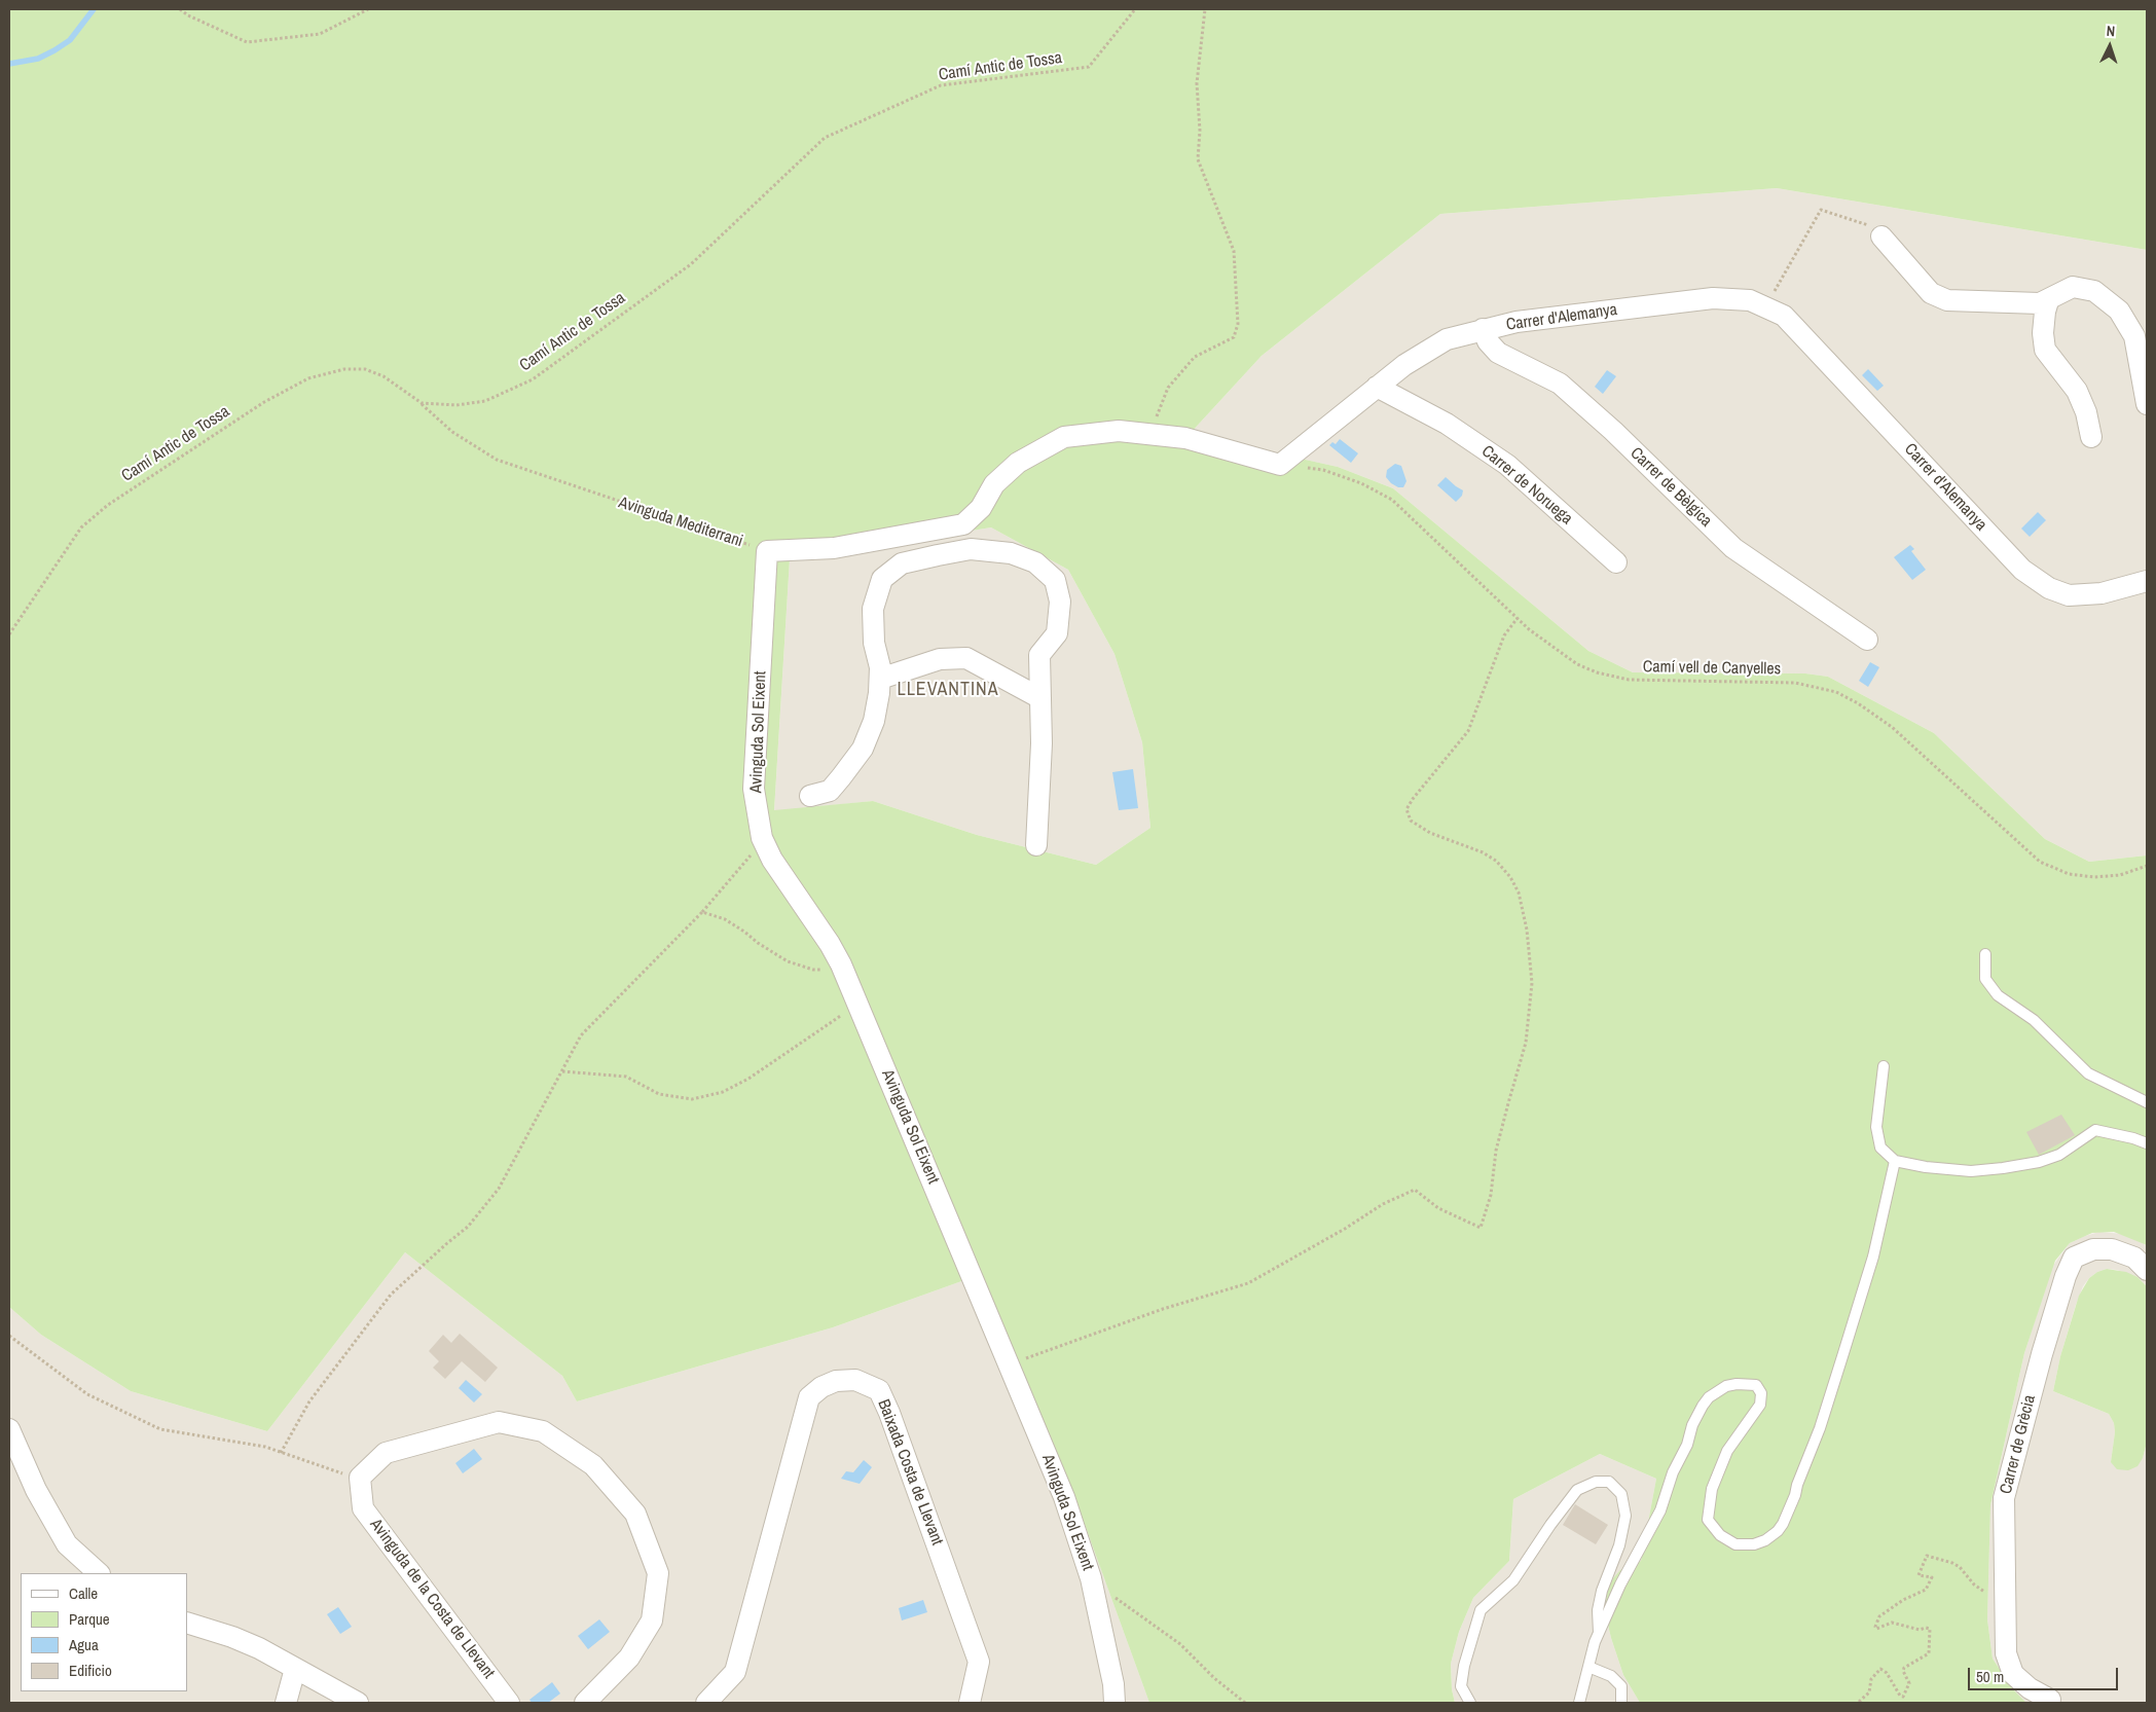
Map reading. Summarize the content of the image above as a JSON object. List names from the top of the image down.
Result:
{
  "streets": {
    "street": [
      "Carrer d'Alemanya",
      "Carrer de Noruega",
      "Carrer de Bèlgica",
      "Avinguda Sol Eixent",
      "Carrer de Grècia",
      "Baixada Costa de Llevant",
      "Avinguda de la Costa de Llevant"
    ],
    "path": ["Camí Antic de Tossa", "Avinguda Mediterrani", "Camí vell de Canyelles"]
  },
  "crossings": [
    ["Camí Antic de Tossa", "Avinguda Mediterrani"],
    ["Carrer d'Alemanya", "Carrer de Noruega"],
    ["Carrer d'Alemanya", "Carrer de Bèlgica"],
    ["Carrer d'Alemanya", "Camí vell de Canyelles"],
    ["Avinguda Mediterrani", "Avinguda Sol Eixent"]
  ],
  "districts": ["LLEVANTINA"],
  "legend": [
    "Calle",
    "Parque",
    "Agua",
    "Edificio"
  ],
  "scale_bar": "50 m",
  "north": "top"
}
